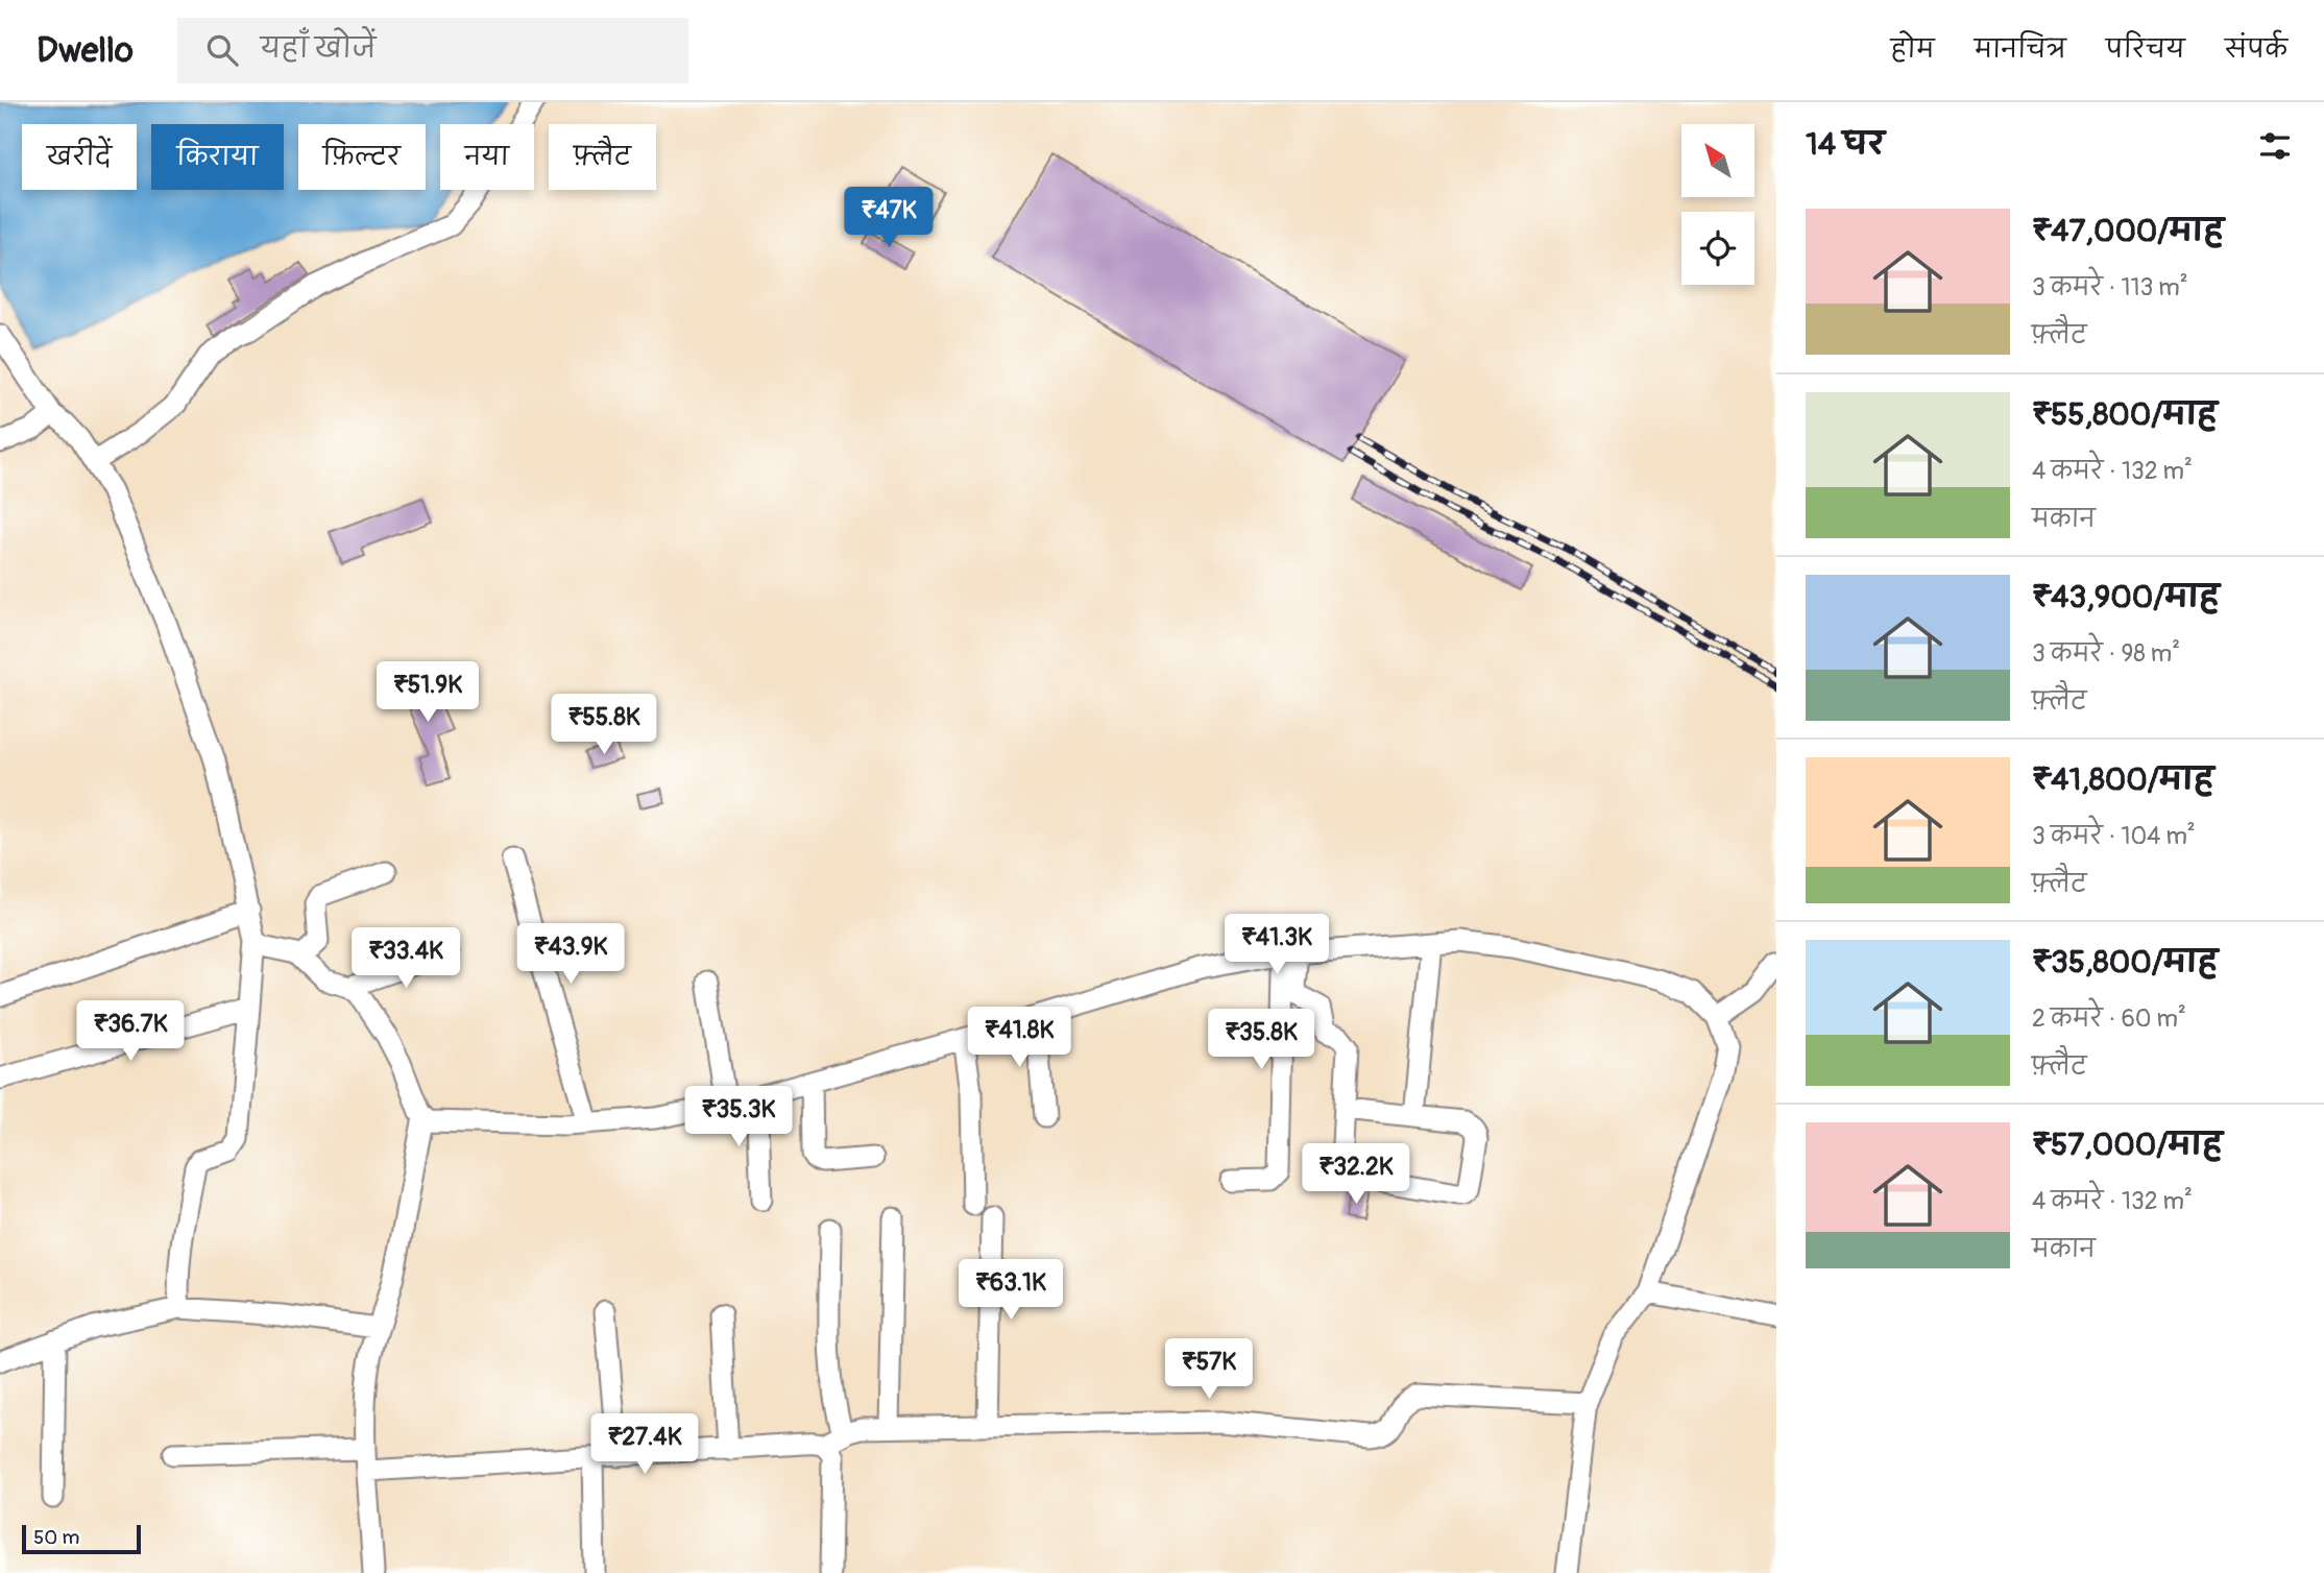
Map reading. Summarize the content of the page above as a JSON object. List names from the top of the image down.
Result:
{
  "scale_bar": "50 m",
  "north": "top left",
  "page": {
    "header": "Dwello",
    "search": "यहाँ खोजें",
    "nav": [
      "होम",
      "मानचित्र",
      "परिचय",
      "संपर्क"
    ],
    "heading": "14 घर",
    "chip": [
      "खरीदें",
      "किराया",
      "फ़िल्टर",
      "नया",
      "फ़्लैट"
    ],
    "price": [
      "₹47K",
      "₹51.9K",
      "₹55.8K",
      "₹41.3K",
      "₹43.9K",
      "₹33.4K",
      "₹36.7K",
      "₹41.8K",
      "₹35.8K",
      "₹35.3K",
      "₹32.2K",
      "₹63.1K",
      "₹57K",
      "₹27.4K"
    ],
    "list": [
      {
        "name": "₹47,000/माह",
        "note": "3 कमरे · 113 m² · फ़्लैट"
      },
      {
        "name": "₹55,800/माह",
        "note": "4 कमरे · 132 m² · मकान"
      },
      {
        "name": "₹43,900/माह",
        "note": "3 कमरे · 98 m² · फ़्लैट"
      },
      {
        "name": "₹41,800/माह",
        "note": "3 कमरे · 104 m² · फ़्लैट"
      },
      {
        "name": "₹35,800/माह",
        "note": "2 कमरे · 60 m² · फ़्लैट"
      },
      {
        "name": "₹57,000/माह",
        "note": "4 कमरे · 132 m² · मकान"
      }
    ],
    "scale": "50 m"
  }
}
